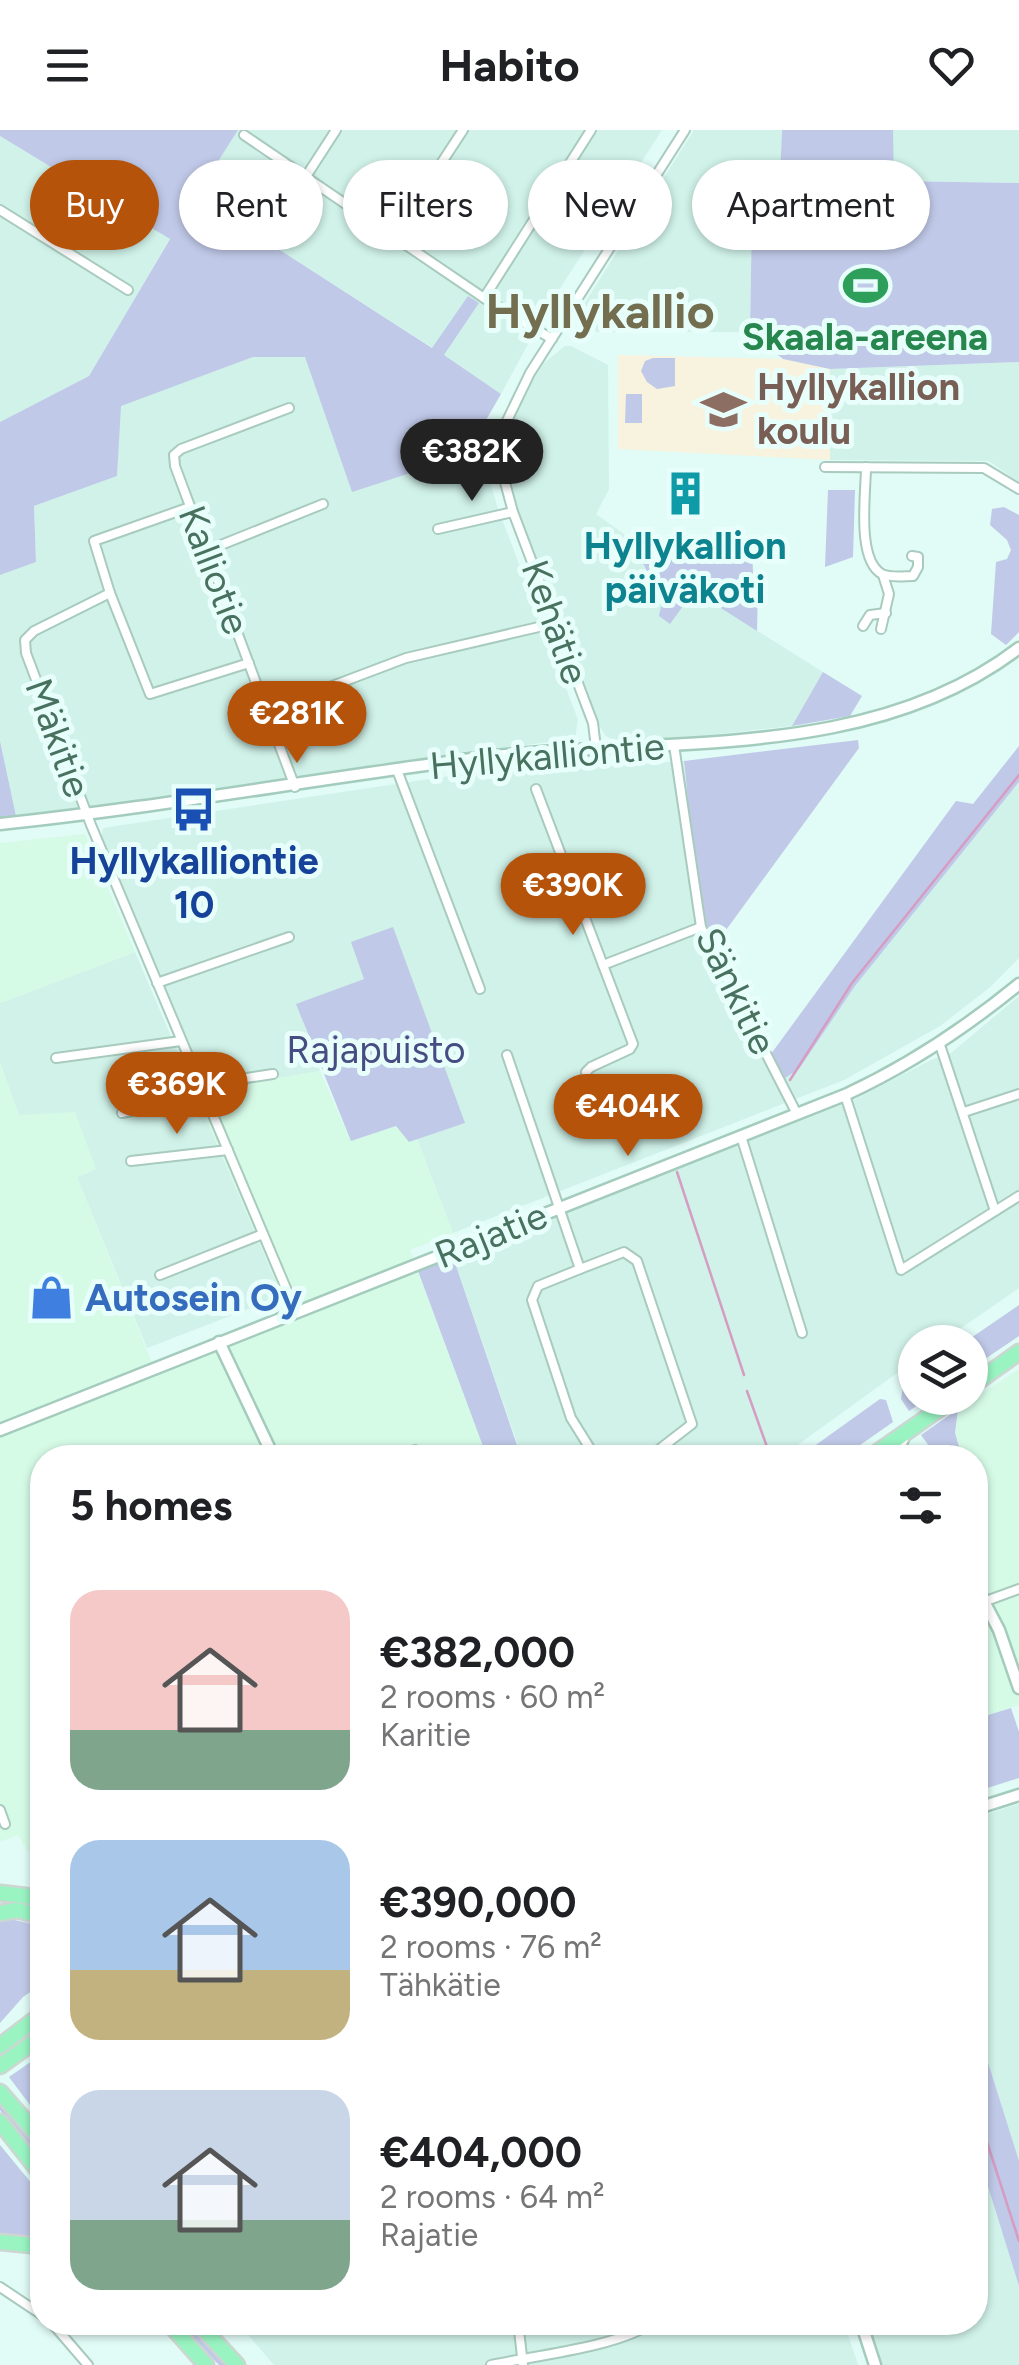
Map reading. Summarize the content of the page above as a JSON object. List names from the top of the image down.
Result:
{
  "streets": {
    "street": [
      "Kalliotie",
      "Kehätie",
      "Mäkitie",
      "Hyllykalliontie",
      "Sänkitie",
      "Rajatie"
    ]
  },
  "crossings": [
    ["Kalliotie", "Hyllykalliontie"],
    ["Kehätie", "Hyllykalliontie"],
    ["Mäkitie", "Hyllykalliontie"],
    ["Hyllykalliontie", "Sänkitie"],
    ["Sänkitie", "Rajatie"]
  ],
  "districts": ["Hyllykallio"],
  "parks": ["Rajapuisto"],
  "places": {
    "sports": ["Skaala-areena"],
    "school or university": ["Hyllykallion koulu"],
    "building": ["Hyllykallion päiväkoti"],
    "bus stop": ["Hyllykalliontie 10"],
    "shop": ["Autosein Oy"]
  },
  "page": {
    "header": "Habito",
    "chip": [
      "Buy",
      "Rent",
      "Filters",
      "New",
      "Apartment"
    ],
    "price": [
      "€382K",
      "€281K",
      "€390K",
      "€369K",
      "€404K"
    ],
    "heading": "5 homes",
    "list": [
      {
        "name": "€382,000",
        "note": "2 rooms · 60 m² · Karitie"
      },
      {
        "name": "€390,000",
        "note": "2 rooms · 76 m² · Tähkätie"
      },
      {
        "name": "€404,000",
        "note": "2 rooms · 64 m² · Rajatie"
      }
    ]
  }
}
